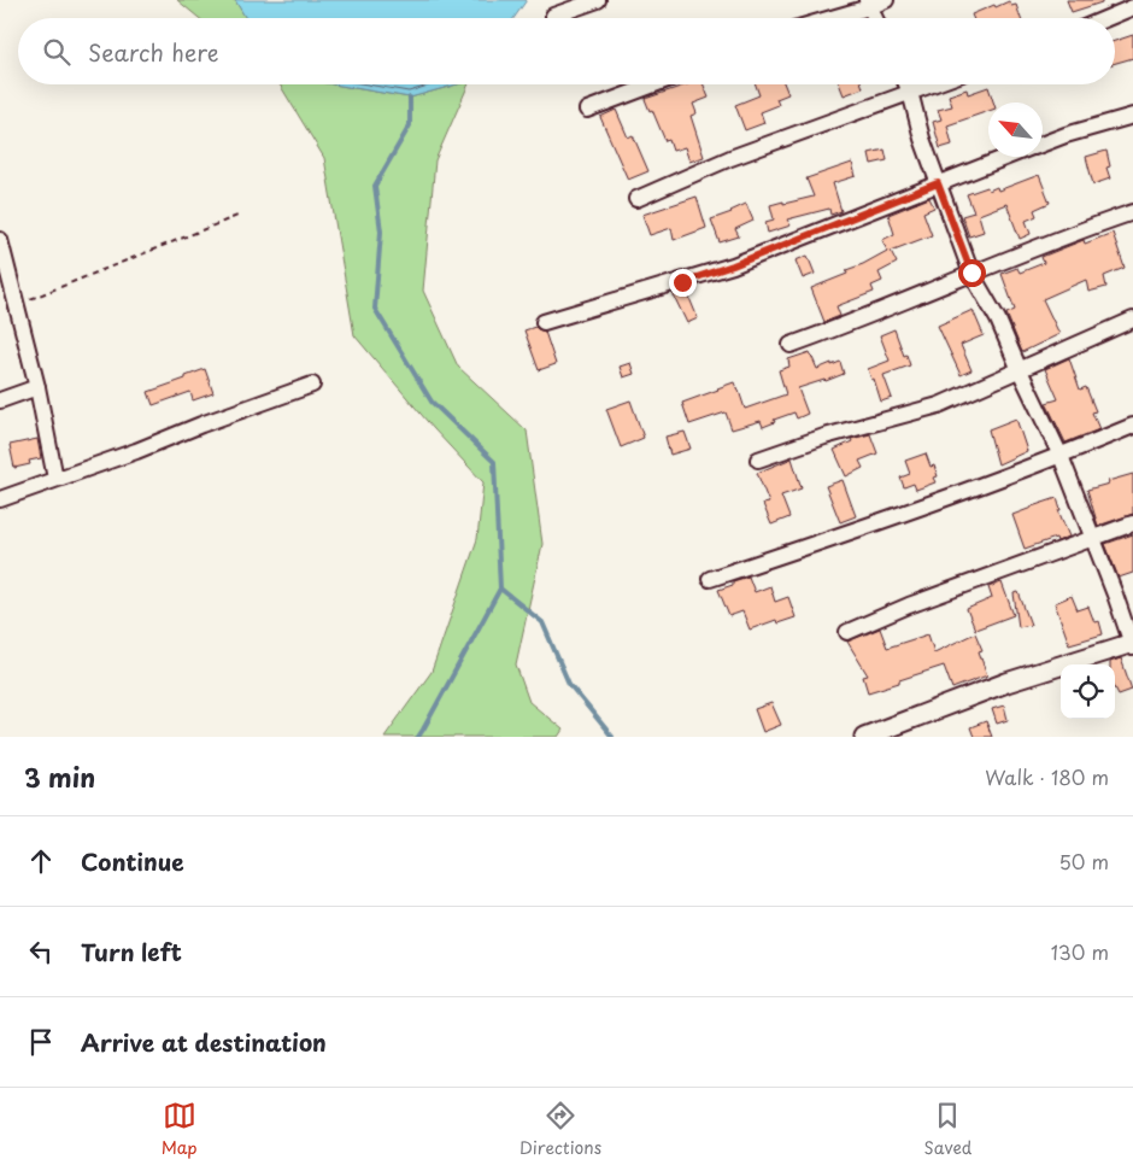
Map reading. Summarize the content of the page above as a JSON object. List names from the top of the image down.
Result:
{
  "north": "top left",
  "page": {
    "search": "Search here",
    "heading": ["3 min", "Walk · 180 m"],
    "list": [
      ["Continue", "50 m"],
      ["Turn left", "130 m"],
      "Arrive at destination"
    ],
    "nav": ["Map", "Directions", "Saved"]
  }
}
